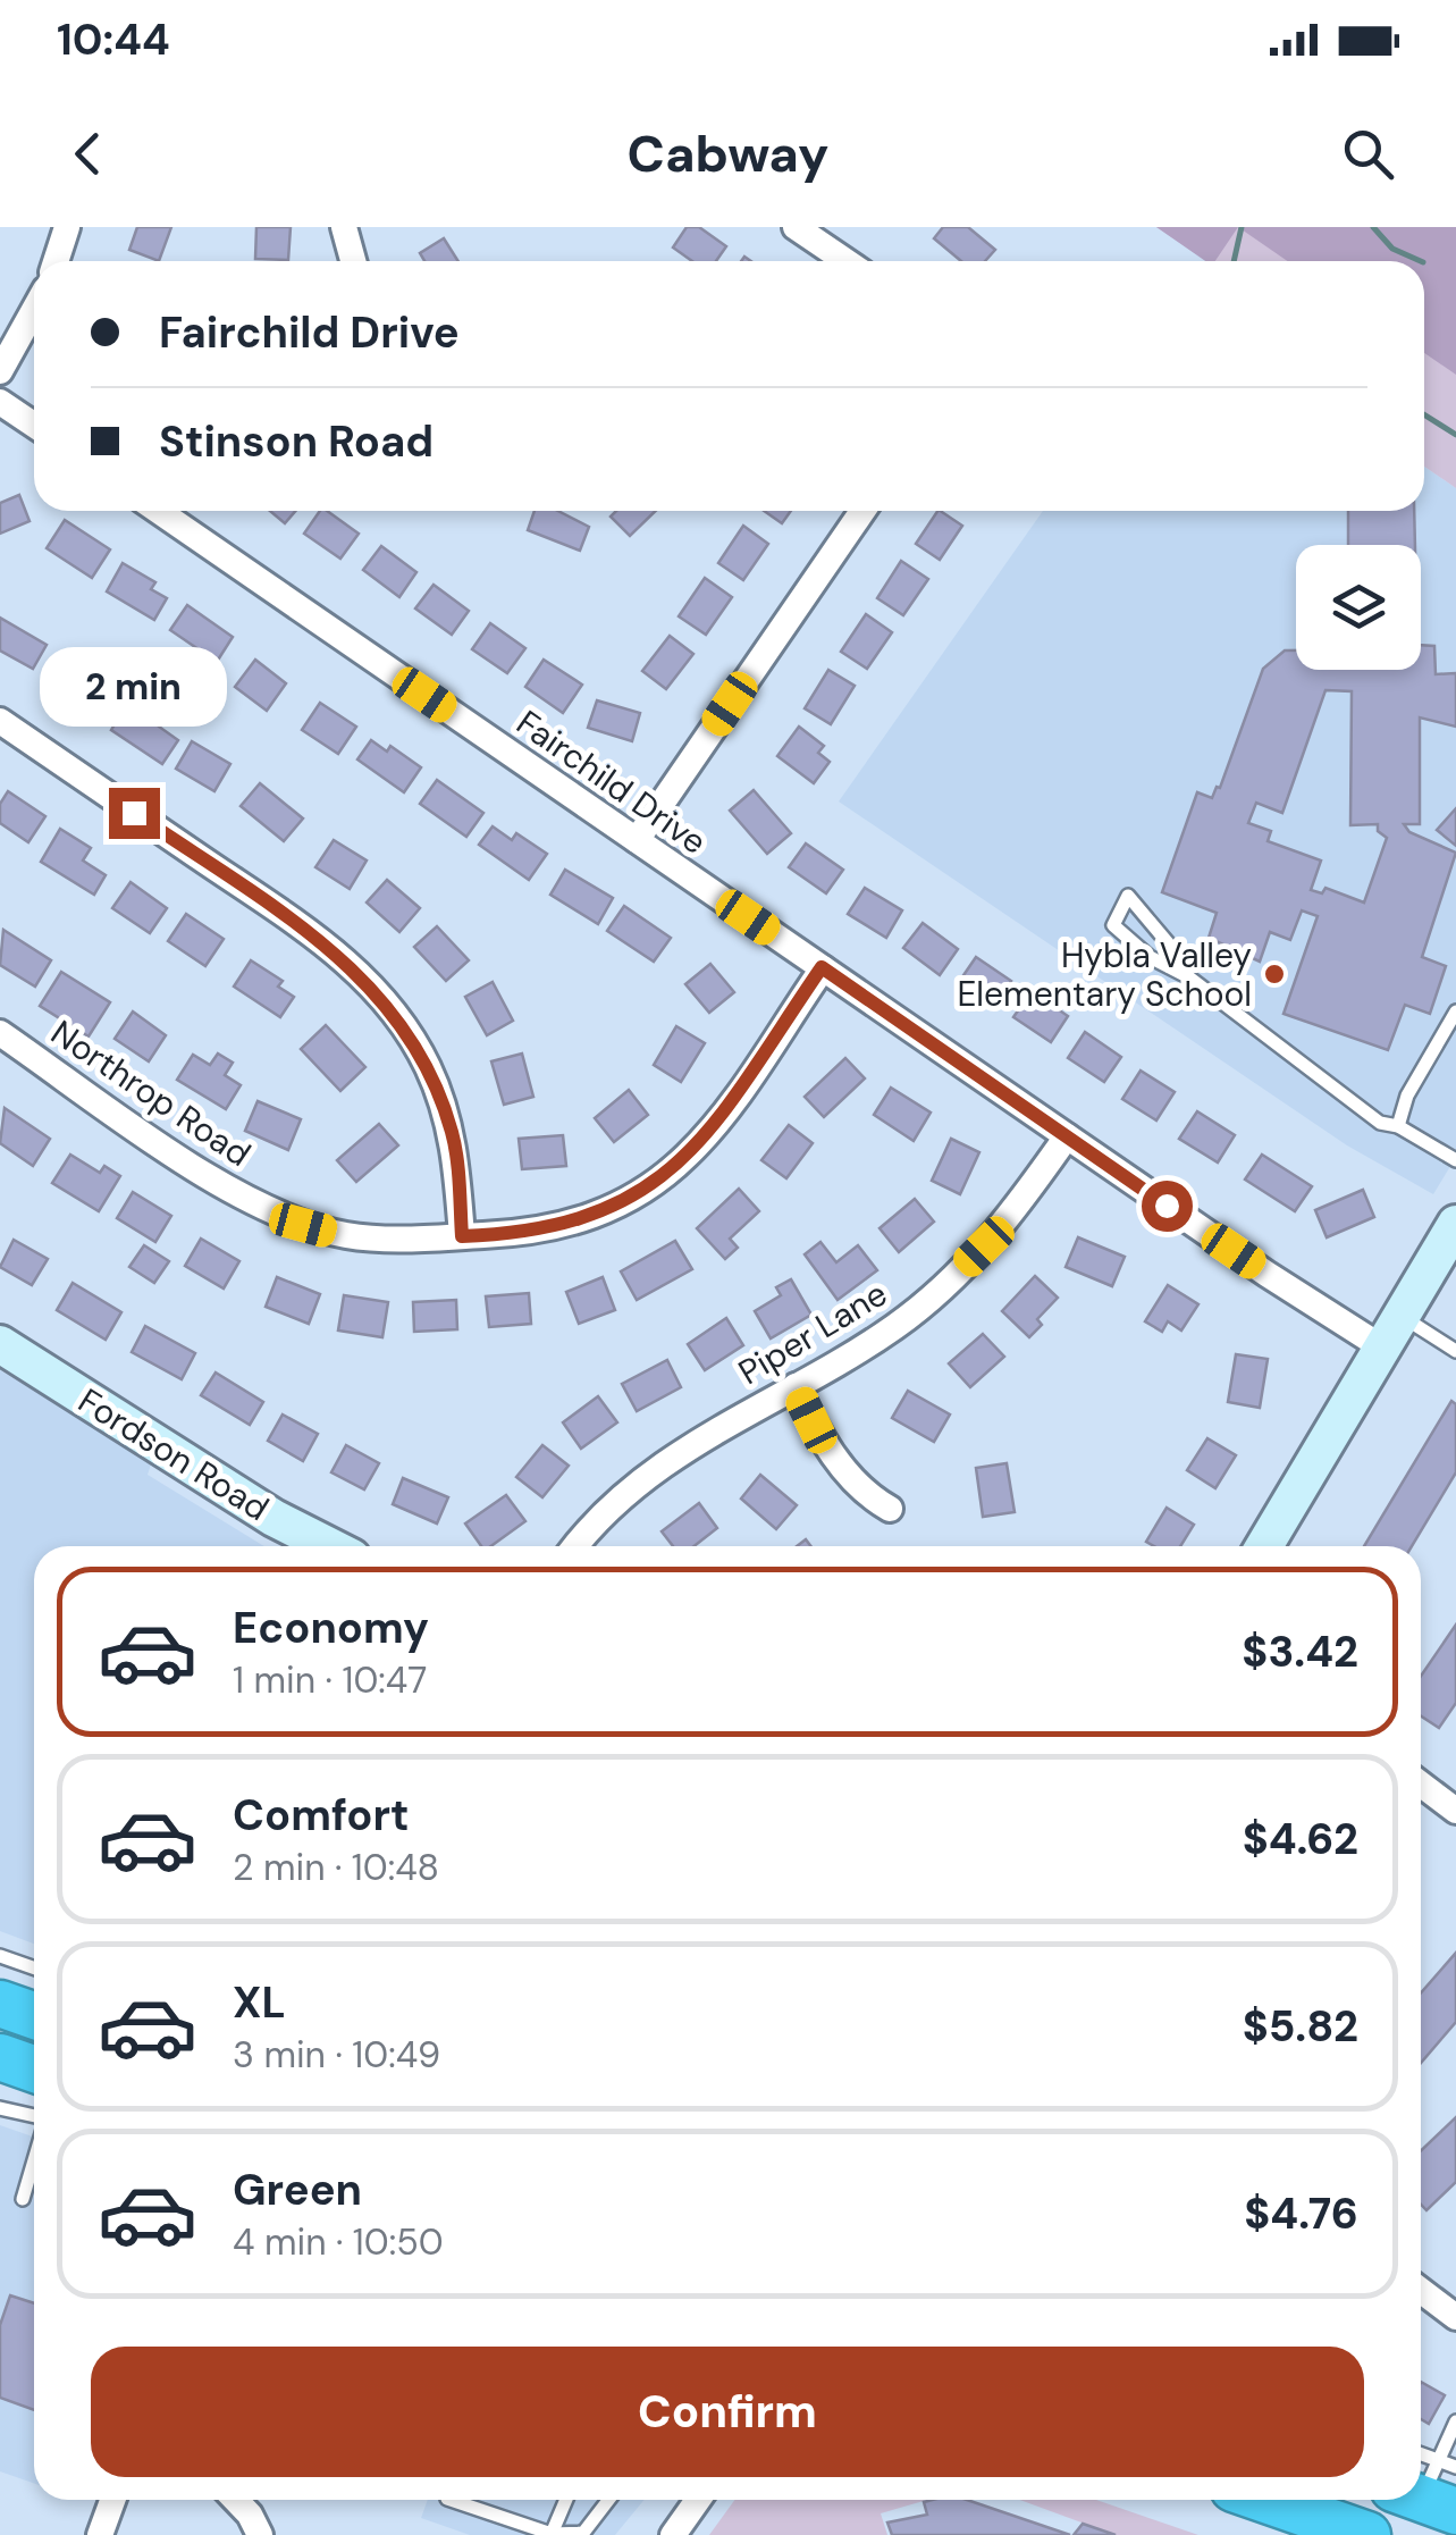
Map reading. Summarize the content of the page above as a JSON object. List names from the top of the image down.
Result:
{
  "streets": {
    "street": [
      "Fairchild Drive",
      "Northrop Road",
      "Piper Lane",
      "Fordson Road"
    ]
  },
  "crossings": [
    ["Fairchild Drive", "Northrop Road"],
    ["Fairchild Drive", "Piper Lane"]
  ],
  "places": ["Hybla Valley Elementary School"],
  "page": {
    "status": "10:44",
    "header": "Cabway",
    "banner": ["Fairchild Drive", "Stinson Road"],
    "bubble": "2 min",
    "list": [
      {
        "name": "Economy",
        "note": "1 min · 10:47",
        "value": "$3.42"
      },
      {
        "name": "Comfort",
        "note": "2 min · 10:48",
        "value": "$4.62"
      },
      {
        "name": "XL",
        "note": "3 min · 10:49",
        "value": "$5.82"
      },
      {
        "name": "Green",
        "note": "4 min · 10:50",
        "value": "$4.76"
      }
    ],
    "buttons": "Confirm"
  }
}
